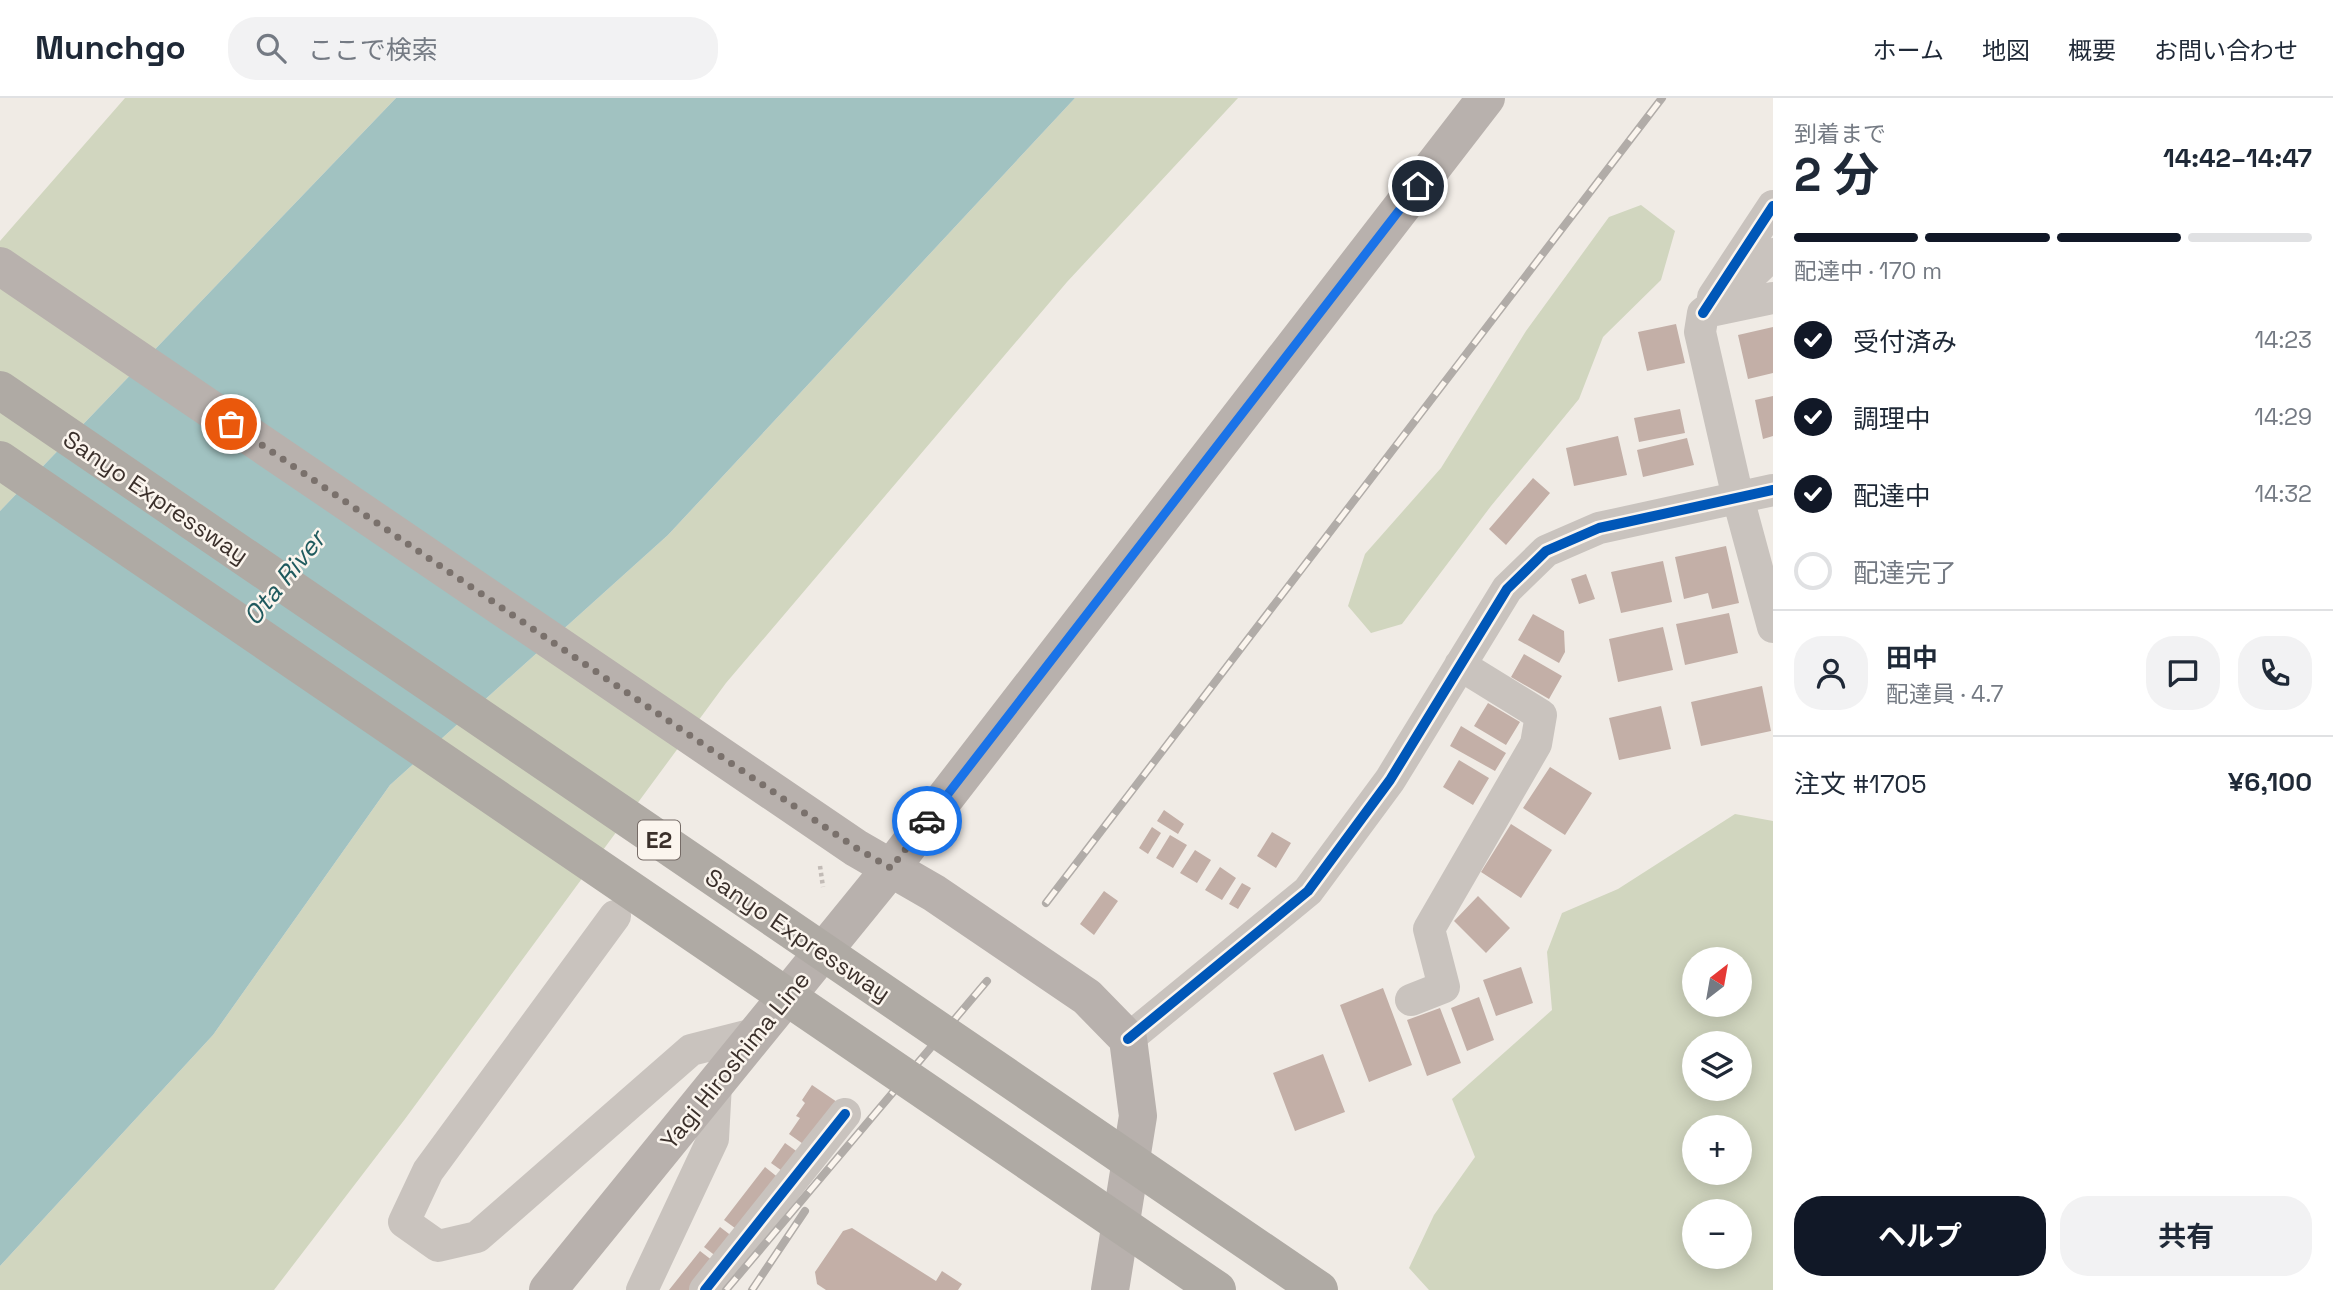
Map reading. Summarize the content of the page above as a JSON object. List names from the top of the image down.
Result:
{
  "streets": {
    "highway": ["Sanyo Expressway", "E2"],
    "main road": ["Yagi Hiroshima Line"]
  },
  "water": ["Ota River"],
  "north": "top right",
  "page": {
    "header": "Munchgo",
    "search": "ここで検索",
    "nav": [
      "ホーム",
      "地図",
      "概要",
      "お問い合わせ"
    ],
    "heading": ["2 分", "到着まで", "14:42–14:47"],
    "panel": [
      "田中",
      "配達員 · 4.7",
      "注文 #1705",
      "¥6,100"
    ],
    "bar": "配達中 · 170 m",
    "list": [
      ["受付済み", "14:23"],
      ["調理中", "14:29"],
      ["配達中", "14:32"],
      "配達完了"
    ],
    "map_buttons": ["+", "−"],
    "buttons": ["ヘルプ", "共有"]
  }
}
